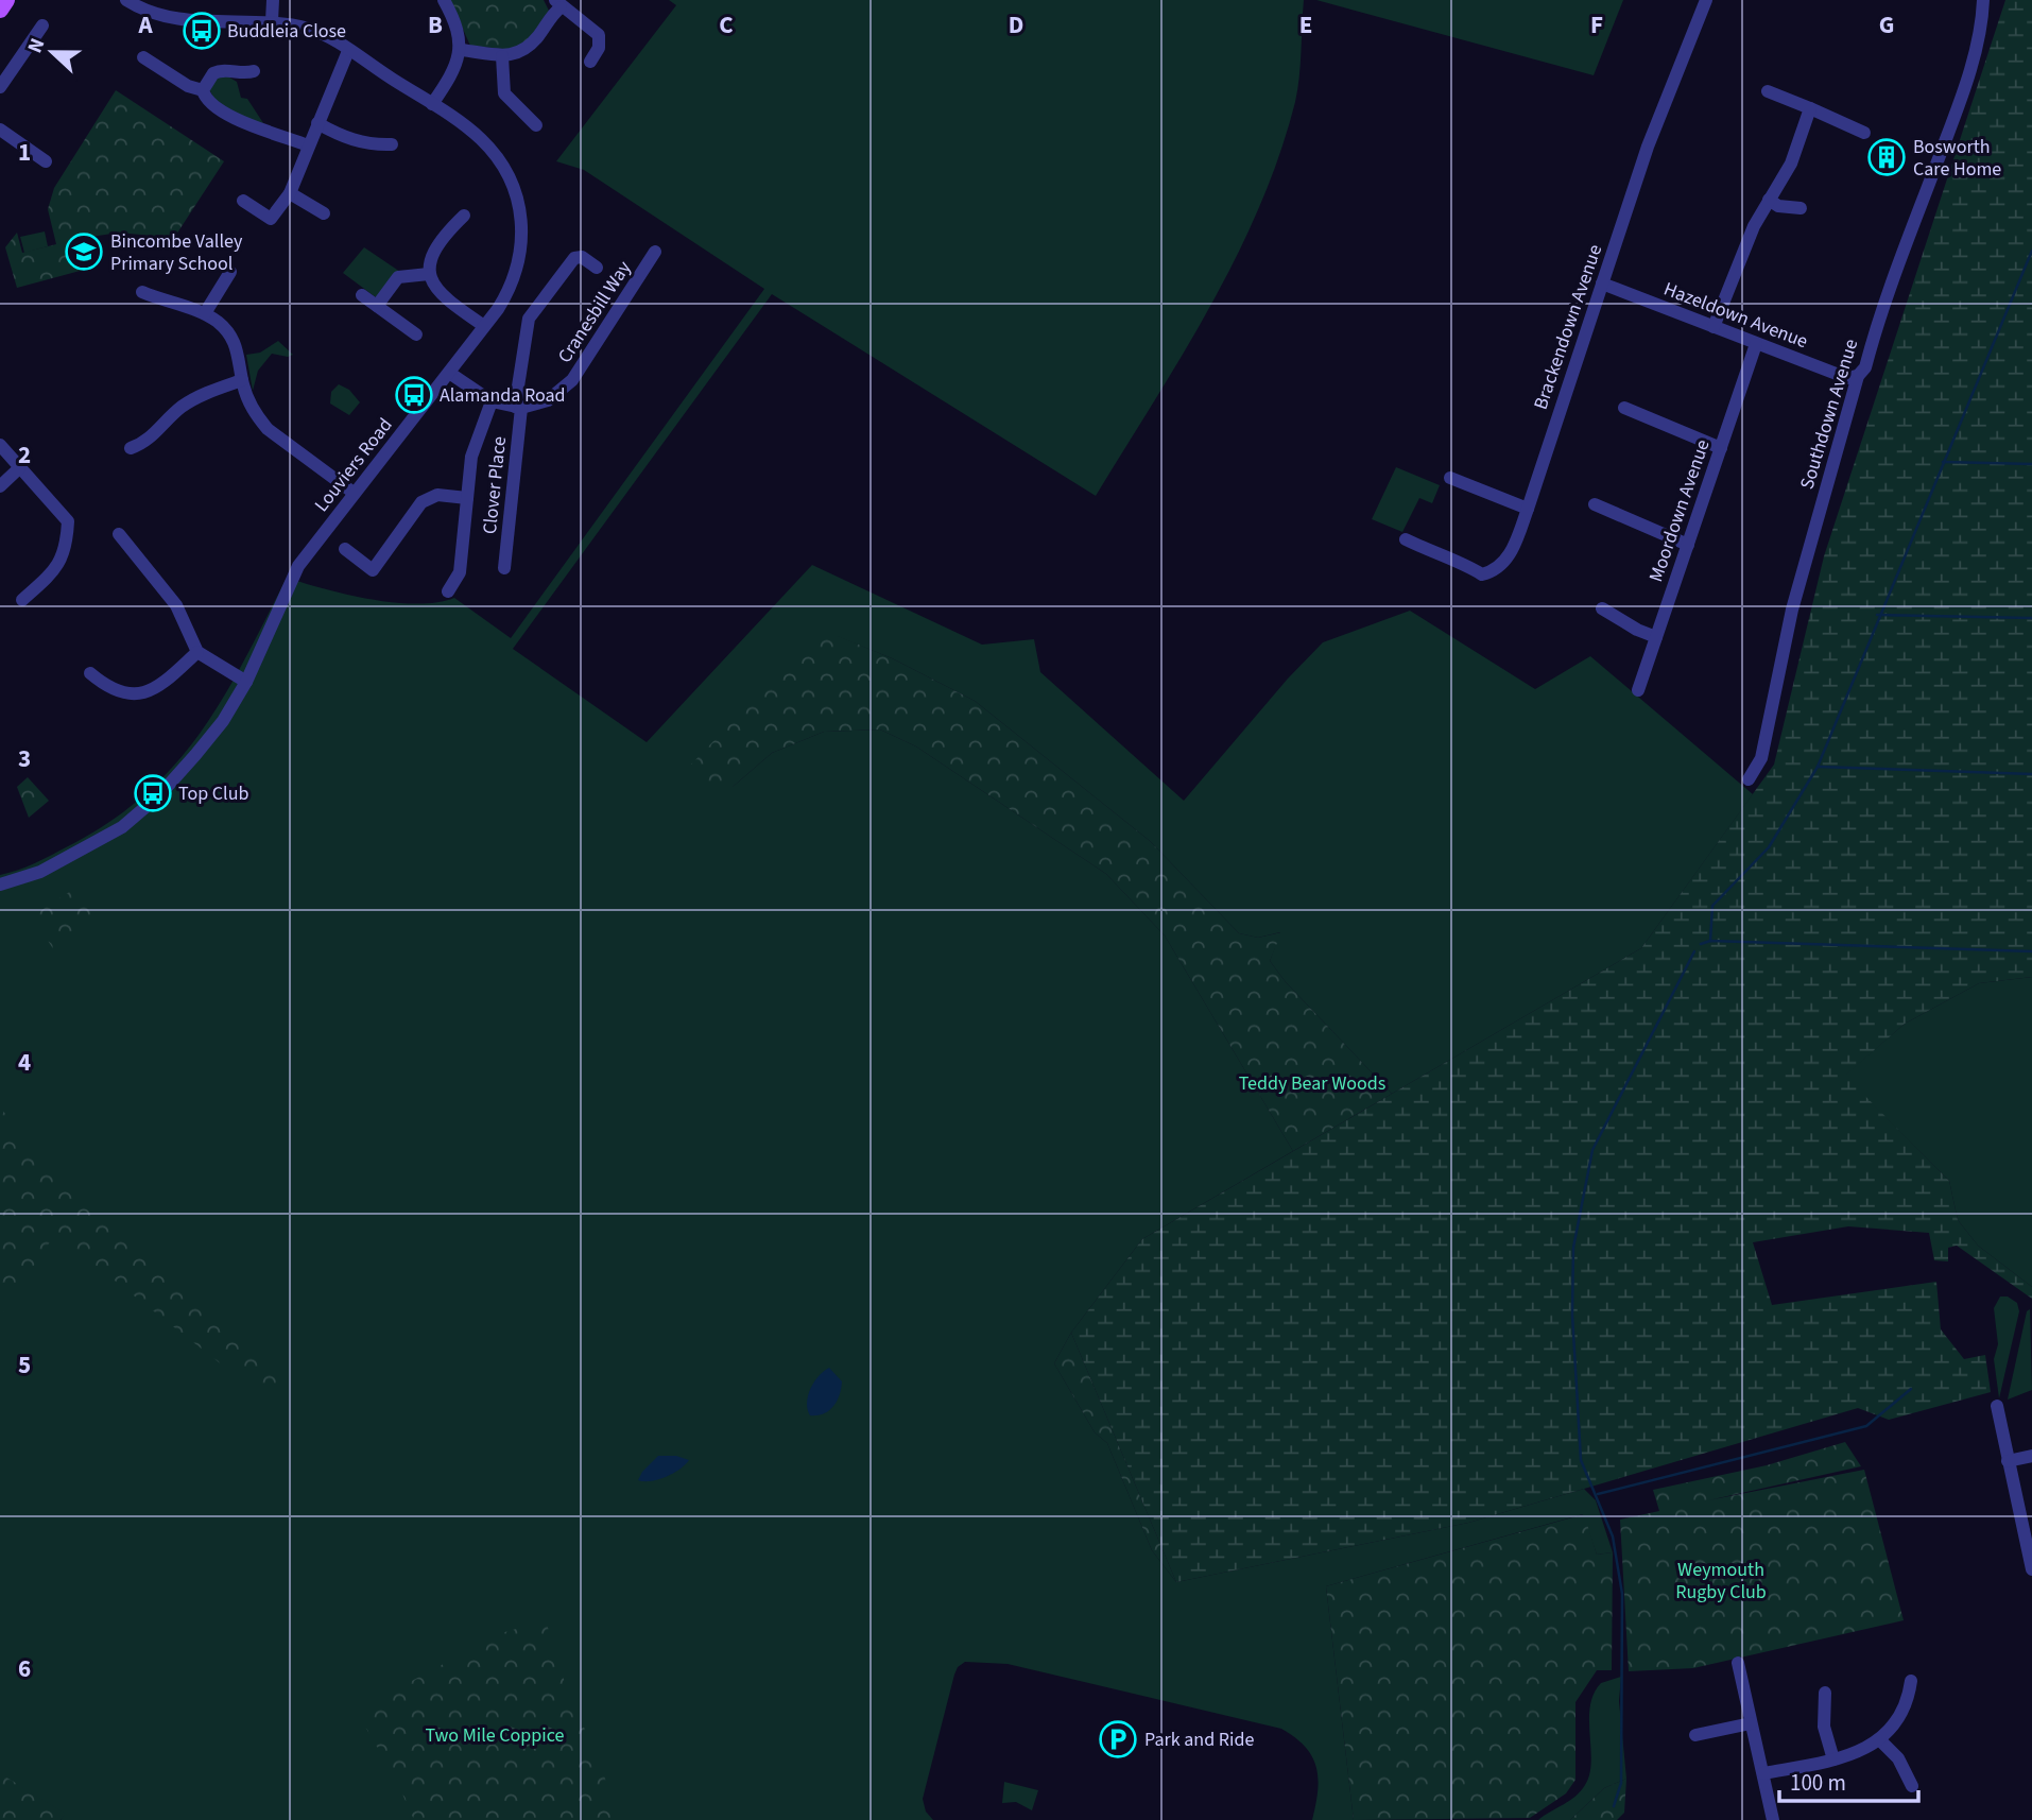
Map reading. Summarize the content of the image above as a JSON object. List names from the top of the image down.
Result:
{
  "streets": {
    "street": [
      "Cranesbill Way",
      "Hazeldown Avenue",
      "Brackendown Avenue",
      "Southdown Avenue",
      "Louviers Road",
      "Clover Place",
      "Moordown Avenue"
    ]
  },
  "crossings": [
    ["Cranesbill Way", "Clover Place"],
    ["Hazeldown Avenue", "Brackendown Avenue"],
    ["Hazeldown Avenue", "Southdown Avenue"],
    ["Hazeldown Avenue", "Moordown Avenue"]
  ],
  "parks": ["Teddy Bear Woods", "Weymouth Rugby Club", "Two Mile Coppice"],
  "places": {
    "bus stop": ["Buddleia Close", "Alamanda Road", "Top Club"],
    "building": ["Bosworth Care Home"],
    "school or university": ["Bincombe Valley Primary School"],
    "parking": ["Park and Ride"]
  },
  "scale_bar": "100 m",
  "north": "left",
  "grid": {
    "columns": [
      "A",
      "B",
      "C",
      "D",
      "E",
      "F",
      "G"
    ],
    "rows": [
      "1",
      "2",
      "3",
      "4",
      "5",
      "6"
    ]
  }
}
